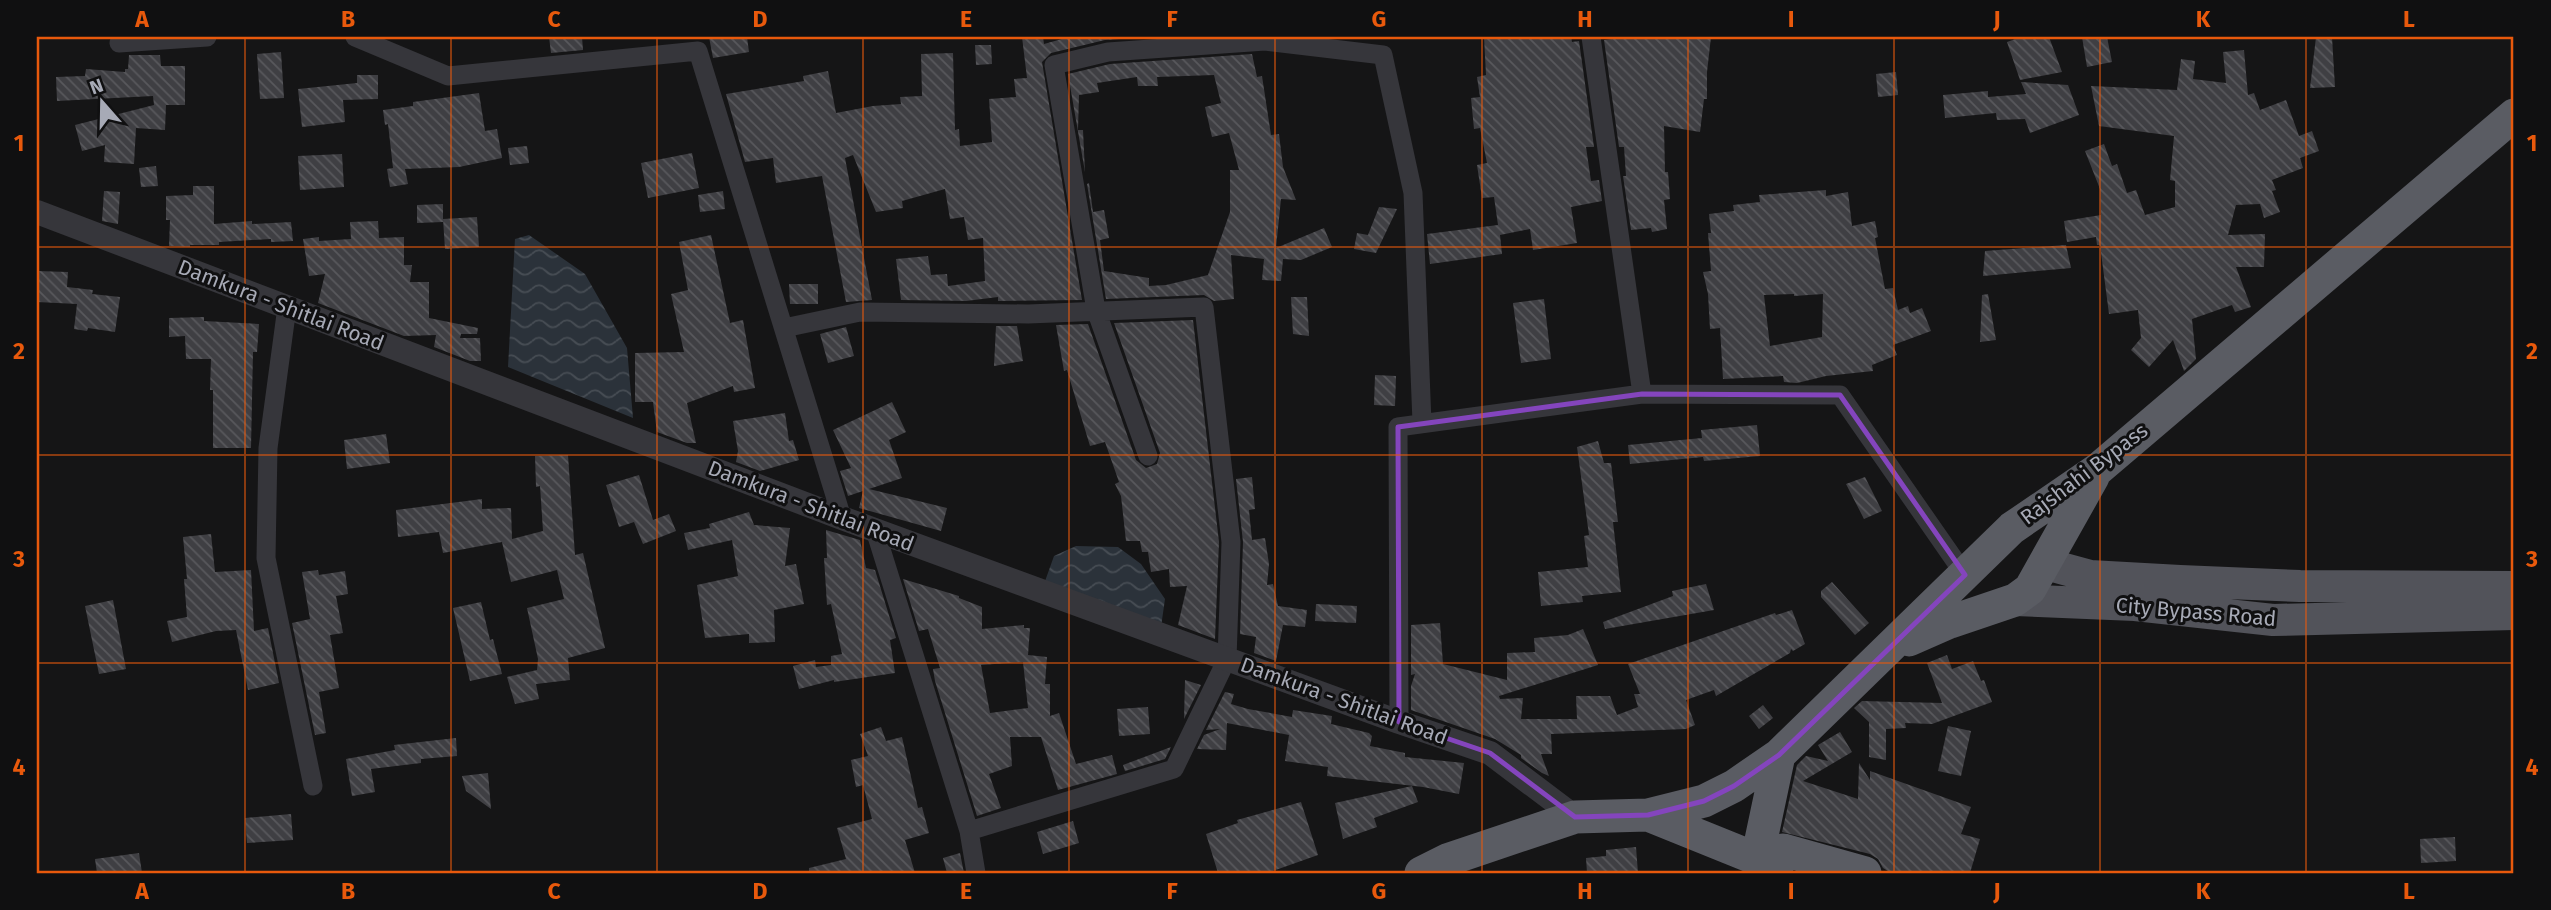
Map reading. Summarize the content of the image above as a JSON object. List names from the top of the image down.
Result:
{
  "streets": {
    "highway": ["Rajshahi Bypass", "City Bypass Road"],
    "street": ["Damkura - Shitlai Road"]
  },
  "crossings": [
    ["Rajshahi Bypass", "City Bypass Road"]
  ],
  "north": "top",
  "grid": {
    "columns": [
      "A",
      "B",
      "C",
      "D",
      "E",
      "F",
      "G",
      "H",
      "I",
      "J",
      "K",
      "L"
    ],
    "rows": [
      "1",
      "2",
      "3",
      "4"
    ]
  }
}
